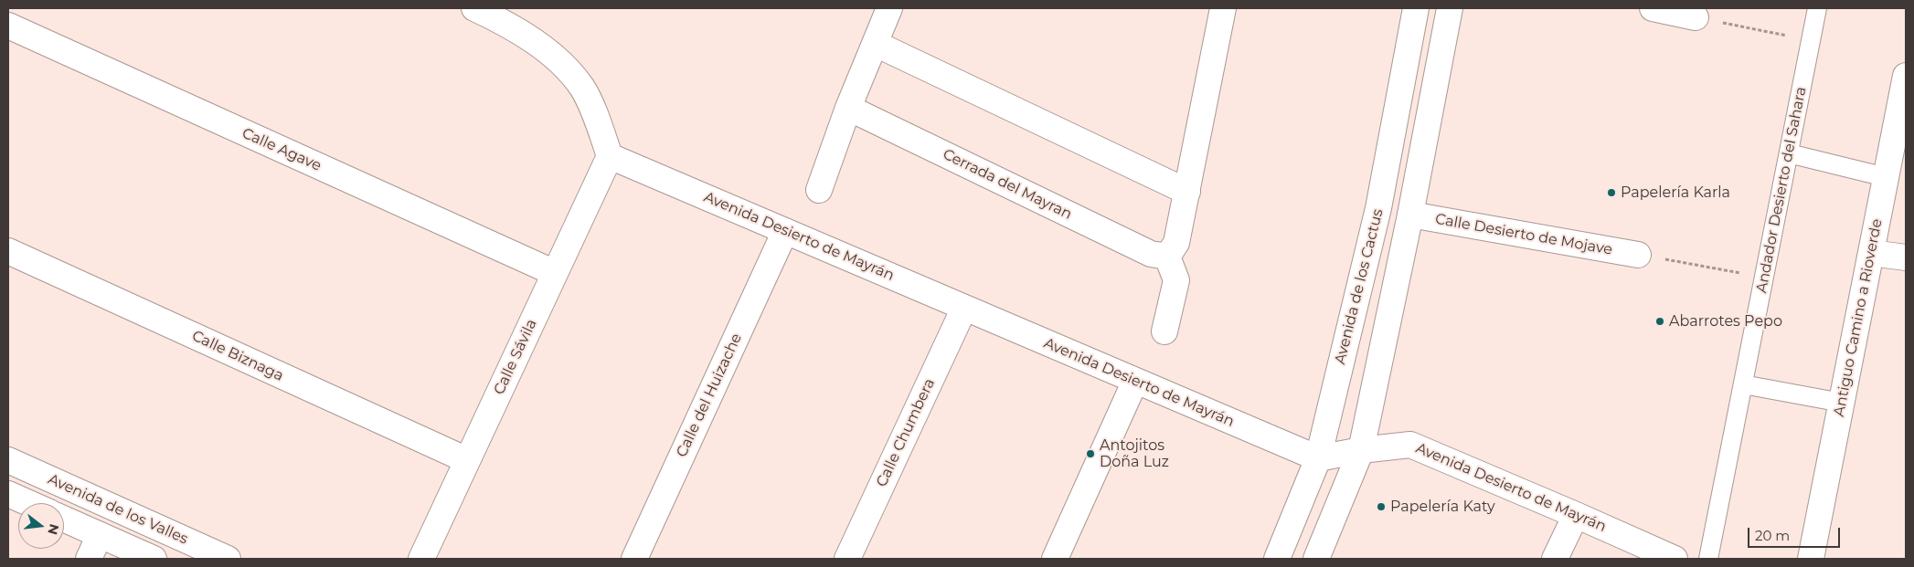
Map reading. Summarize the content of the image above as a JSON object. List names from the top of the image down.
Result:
{
  "streets": {
    "street": [
      "Calle Agave",
      "Cerrada del Mayran",
      "Andador Desierto del Sahara",
      "Calle Desierto de Mojave",
      "Avenida Desierto de Mayrán",
      "Avenida de los Cactus",
      "Antiguo Camino a Rioverde",
      "Calle Biznaga",
      "Calle Sávila",
      "Calle del Huizache",
      "Calle Chumbera",
      "Avenida de los Valles"
    ]
  },
  "crossings": [
    ["Calle Agave", "Calle Sávila"],
    ["Avenida Desierto de Mayrán", "Avenida de los Cactus"],
    ["Avenida Desierto de Mayrán", "Calle Sávila"],
    ["Avenida Desierto de Mayrán", "Calle del Huizache"],
    ["Avenida Desierto de Mayrán", "Calle Chumbera"],
    ["Calle Biznaga", "Calle Sávila"]
  ],
  "places": [
    "Papelería Karla",
    "Abarrotes Pepo",
    "Antojitos Doña Luz",
    "Papelería Katy"
  ],
  "scale_bar": "20 m",
  "north": "right"
}
